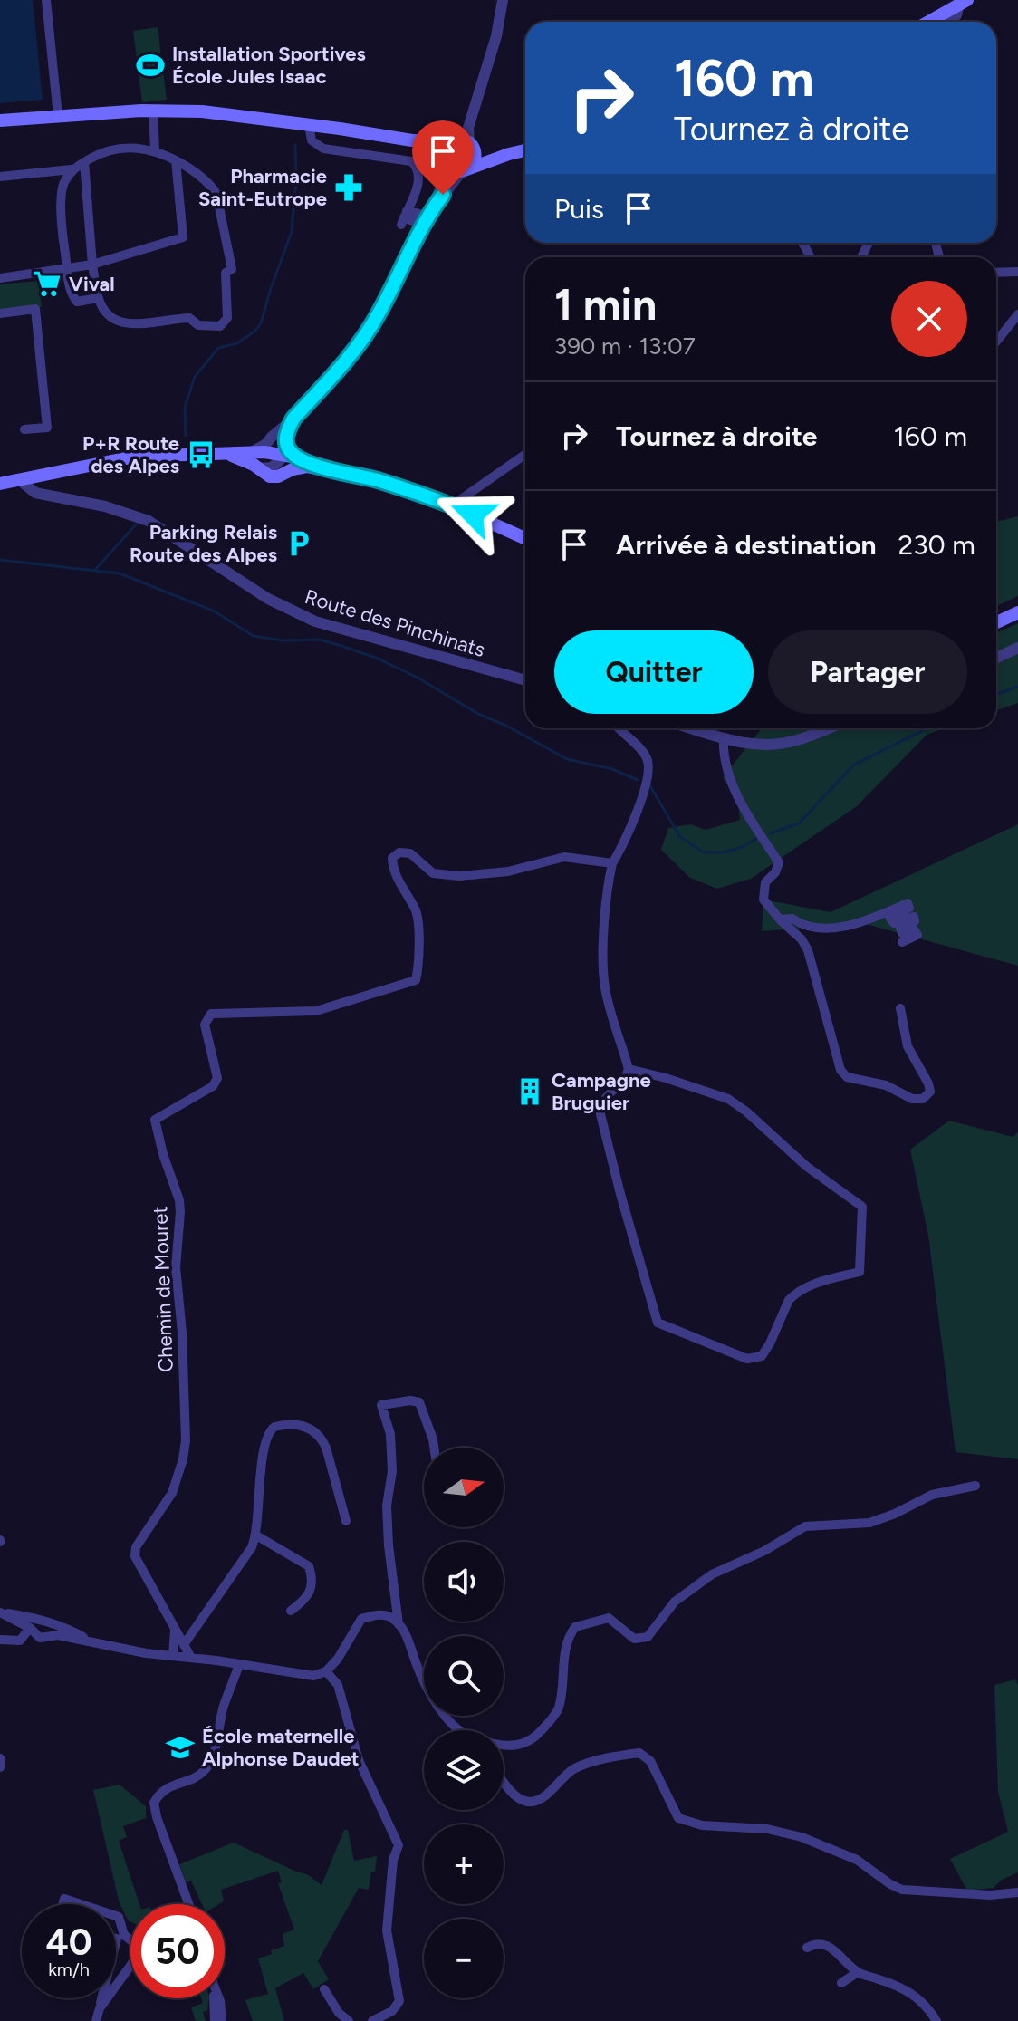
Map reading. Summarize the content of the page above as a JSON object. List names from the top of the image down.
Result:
{
  "streets": {
    "street": ["Route des Pinchinats", "Chemin de Mouret"]
  },
  "places": {
    "sports": ["Installation Sportives École Jules Isaac"],
    "pharmacy": ["Pharmacie Saint-Eutrope"],
    "supermarket": ["Vival"],
    "bus stop": ["P+R Route des Alpes"],
    "parking": ["Parking Relais Route des Alpes"],
    "building": ["Campagne Bruguier"],
    "school or university": ["École maternelle Alphonse Daudet"]
  },
  "north": "right",
  "page": {
    "turn": ["160 m", "Tournez à droite"],
    "then": "Puis",
    "heading": ["1 min", "390 m · 13:07"],
    "list": [
      {
        "name": "Tournez à droite",
        "value": "160 m"
      },
      {
        "name": "Arrivée à destination",
        "value": "230 m"
      }
    ],
    "buttons": ["Quitter", "Partager"],
    "map_buttons": ["+", "−"],
    "speed": "40 km/h",
    "limit": "50"
  }
}
